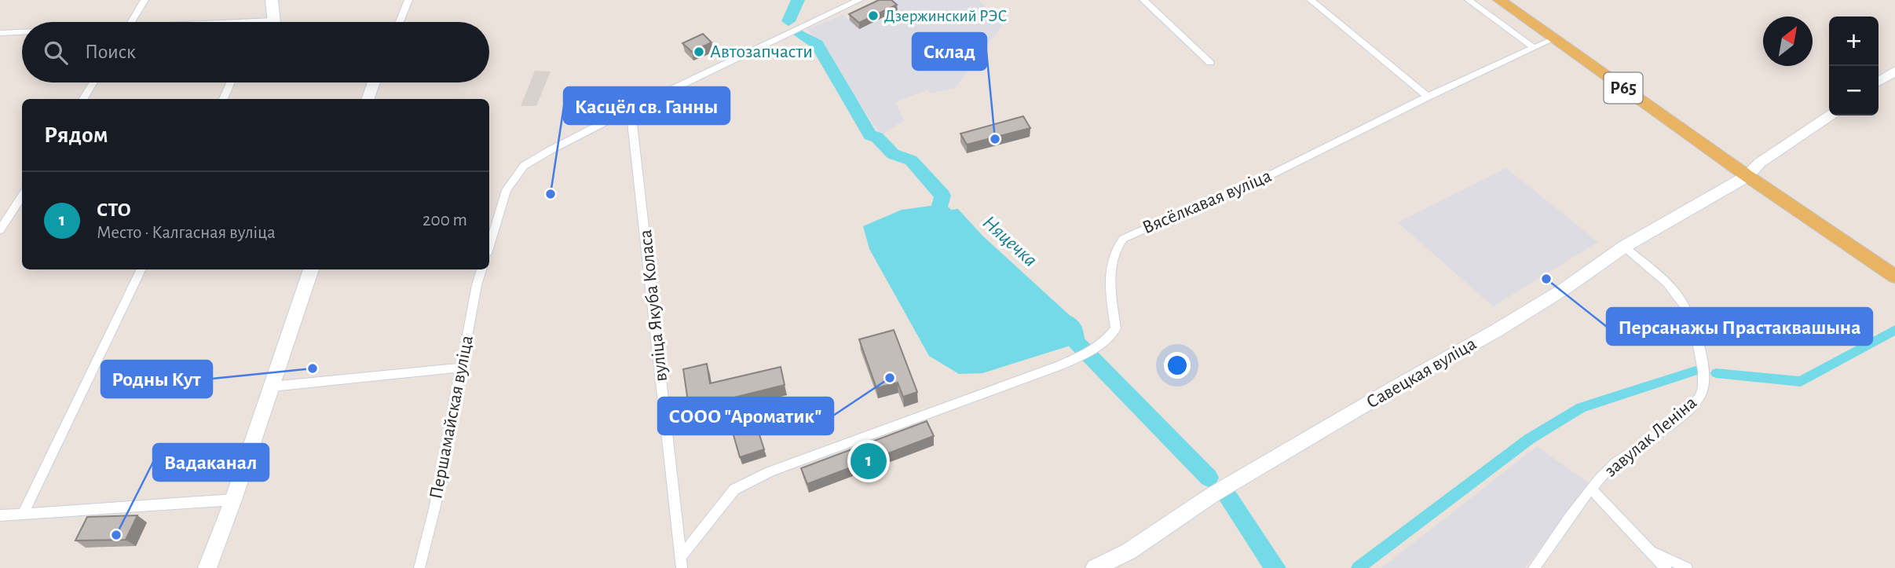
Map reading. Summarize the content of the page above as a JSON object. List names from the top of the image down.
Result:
{
  "streets": {
    "main road": ["Р65"],
    "street": [
      "Вясёлкавая вуліца",
      "вуліца Якуба Коласа",
      "Савецкая вуліца",
      "Першамайская вуліца",
      "завулак Леніна"
    ]
  },
  "crossings": [
    ["Р65", "Вясёлкавая вуліца"],
    ["Р65", "Савецкая вуліца"],
    ["Вясёлкавая вуліца", "вуліца Якуба Коласа"],
    ["Савецкая вуліца", "завулак Леніна"]
  ],
  "water": ["Няцечка"],
  "places": [
    "Дзержинский РЭС",
    "Автозапчасти",
    "Склад",
    "Касцёл св. Ганны",
    "Персанажы Прастаквашына",
    "Родны Кут",
    "СООО \"Ароматик\"",
    "Вадаканал"
  ],
  "north": "top right",
  "page": {
    "map_buttons": ["+", "−"],
    "search": "Поиск",
    "heading": "Рядом",
    "list": [
      {
        "mark": "1",
        "name": "СТО",
        "note": "Место · Калгасная вуліца",
        "value": "200 m"
      }
    ],
    "pins": "1"
  }
}
